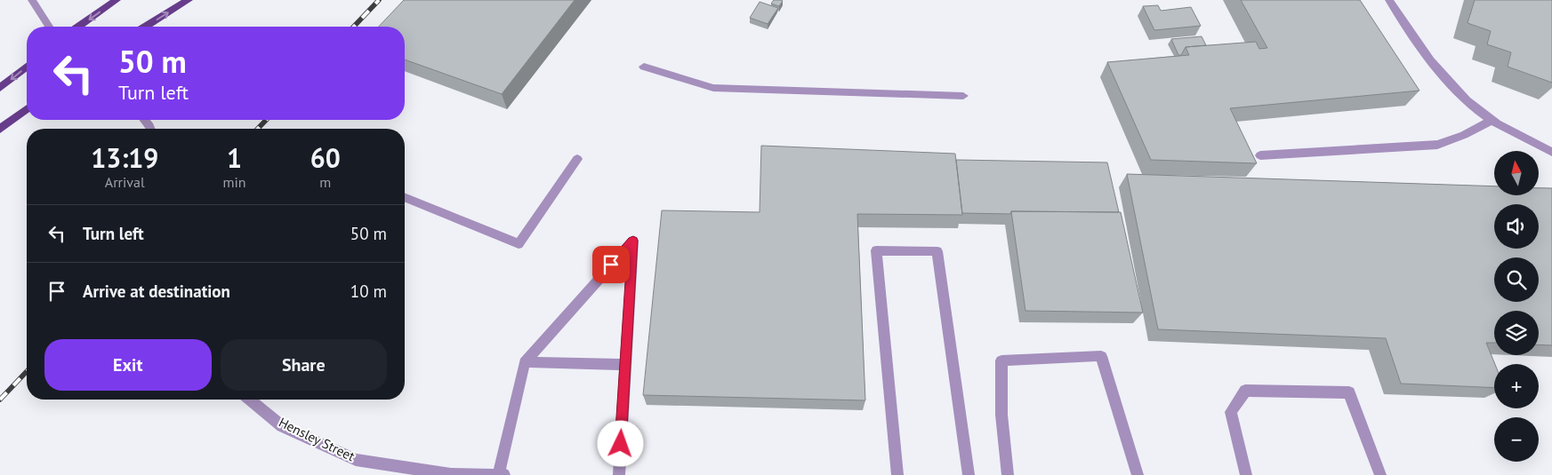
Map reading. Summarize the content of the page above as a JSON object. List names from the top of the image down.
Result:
{
  "streets": {
    "street": ["Hensley Street"]
  },
  "north": "top",
  "page": {
    "turn": ["50 m", "Turn left"],
    "eta": [
      "13:19",
      "Arrival",
      "1",
      "min",
      "60",
      "m"
    ],
    "map_buttons": ["+", "−"],
    "list": [
      {
        "name": "Turn left",
        "value": "50 m"
      },
      {
        "name": "Arrive at destination",
        "value": "10 m"
      }
    ],
    "buttons": ["Exit", "Share"]
  }
}
